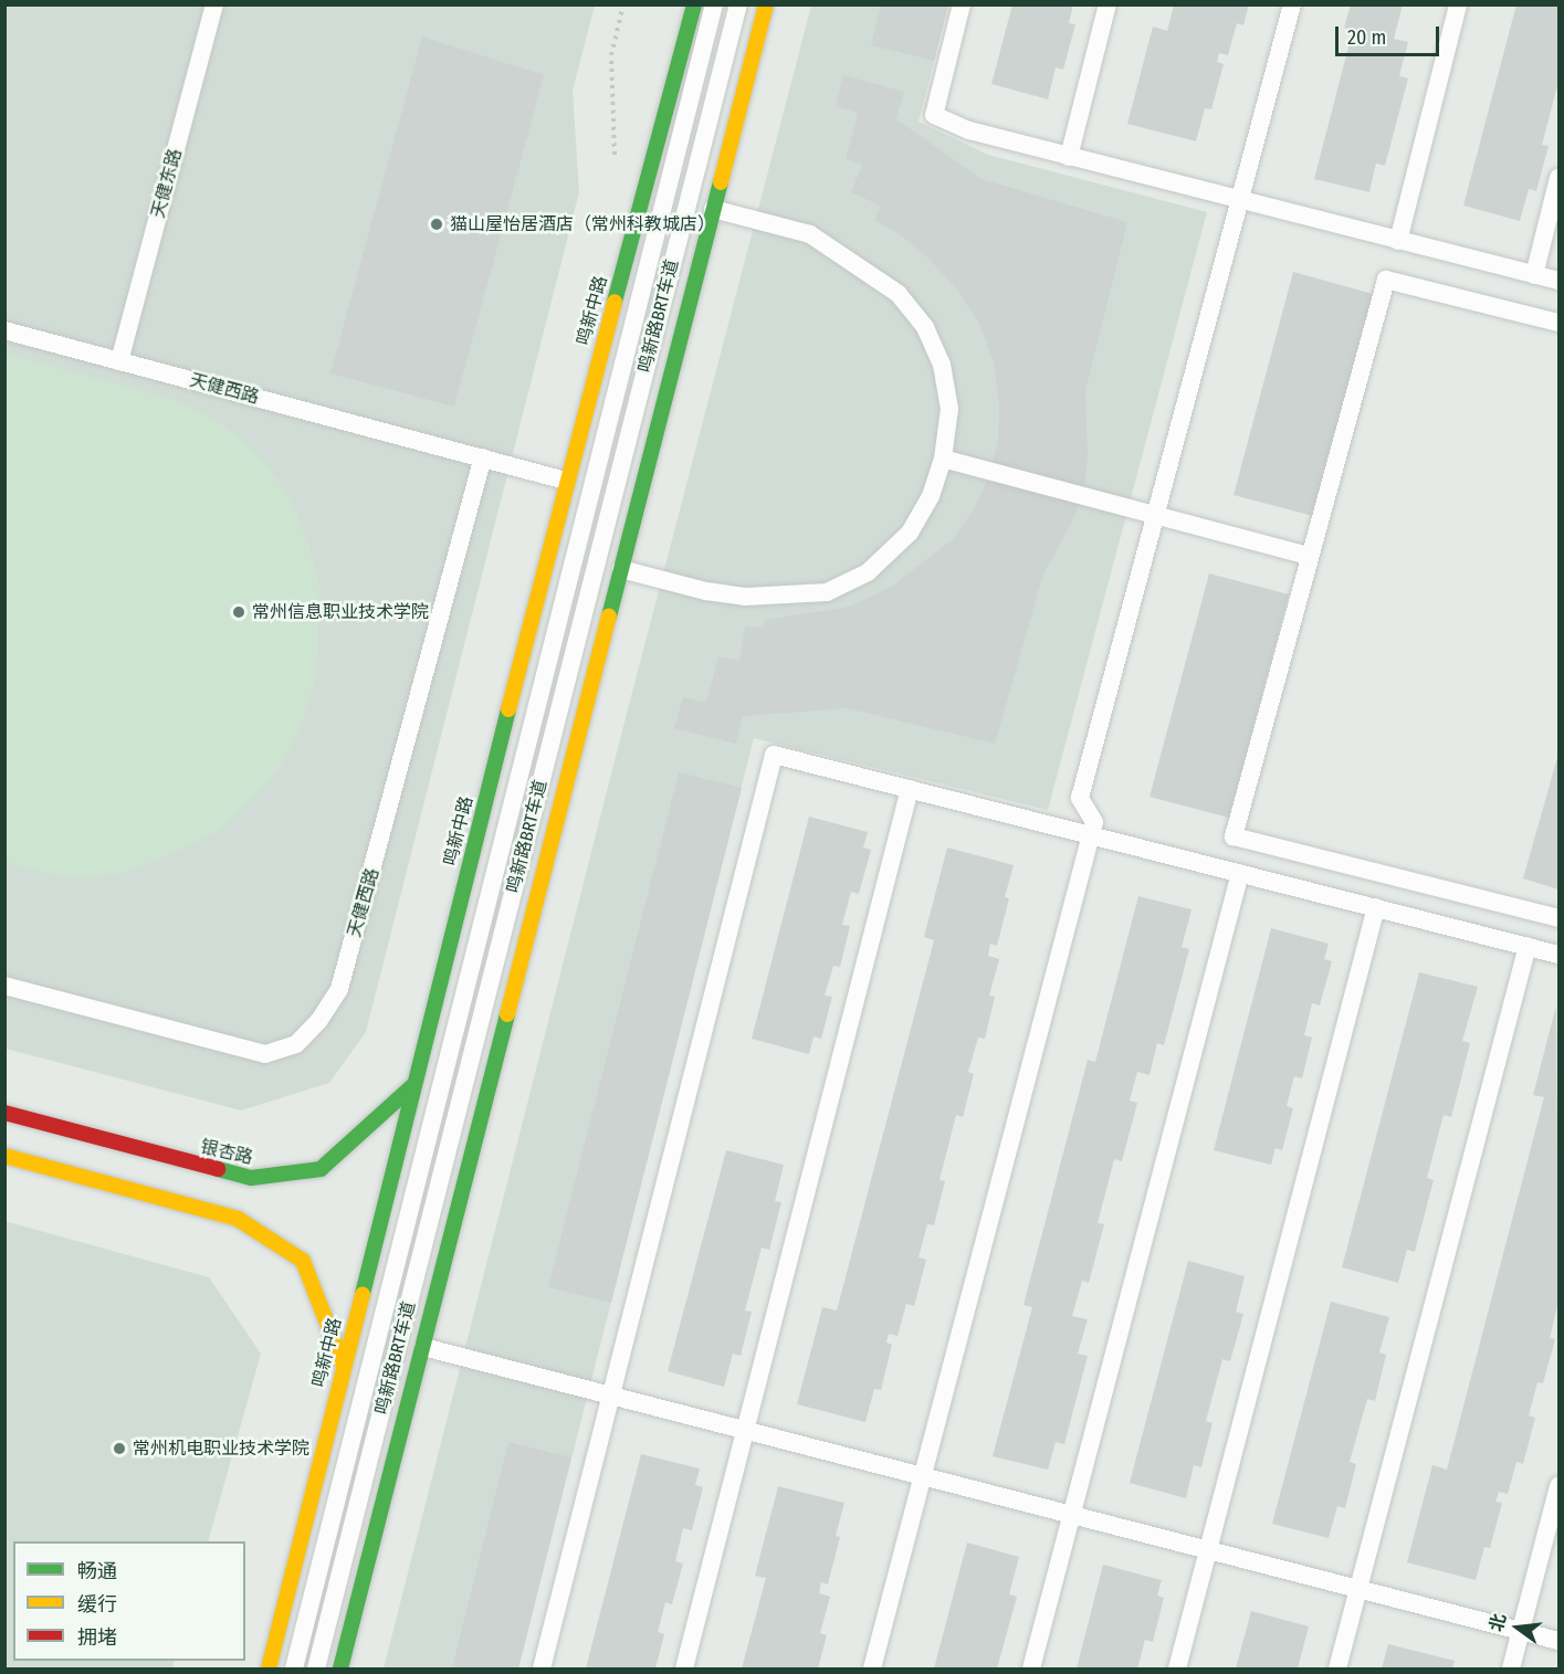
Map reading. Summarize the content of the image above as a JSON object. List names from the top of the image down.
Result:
{
  "streets": {
    "main road": ["鸣新中路", "银杏路"],
    "lane": ["天健东路", "鸣新路BRT车道", "天健西路"]
  },
  "crossings": [
    ["天健东路", "天健西路"],
    ["鸣新中路", "天健西路"],
    ["鸣新中路", "银杏路"]
  ],
  "places": ["猫山屋怡居酒店（常州科教城店）", "常州信息职业技术学院", "常州机电职业技术学院"],
  "legend": ["畅通", "缓行", "拥堵"],
  "scale_bar": "20 m",
  "north": "left"
}
